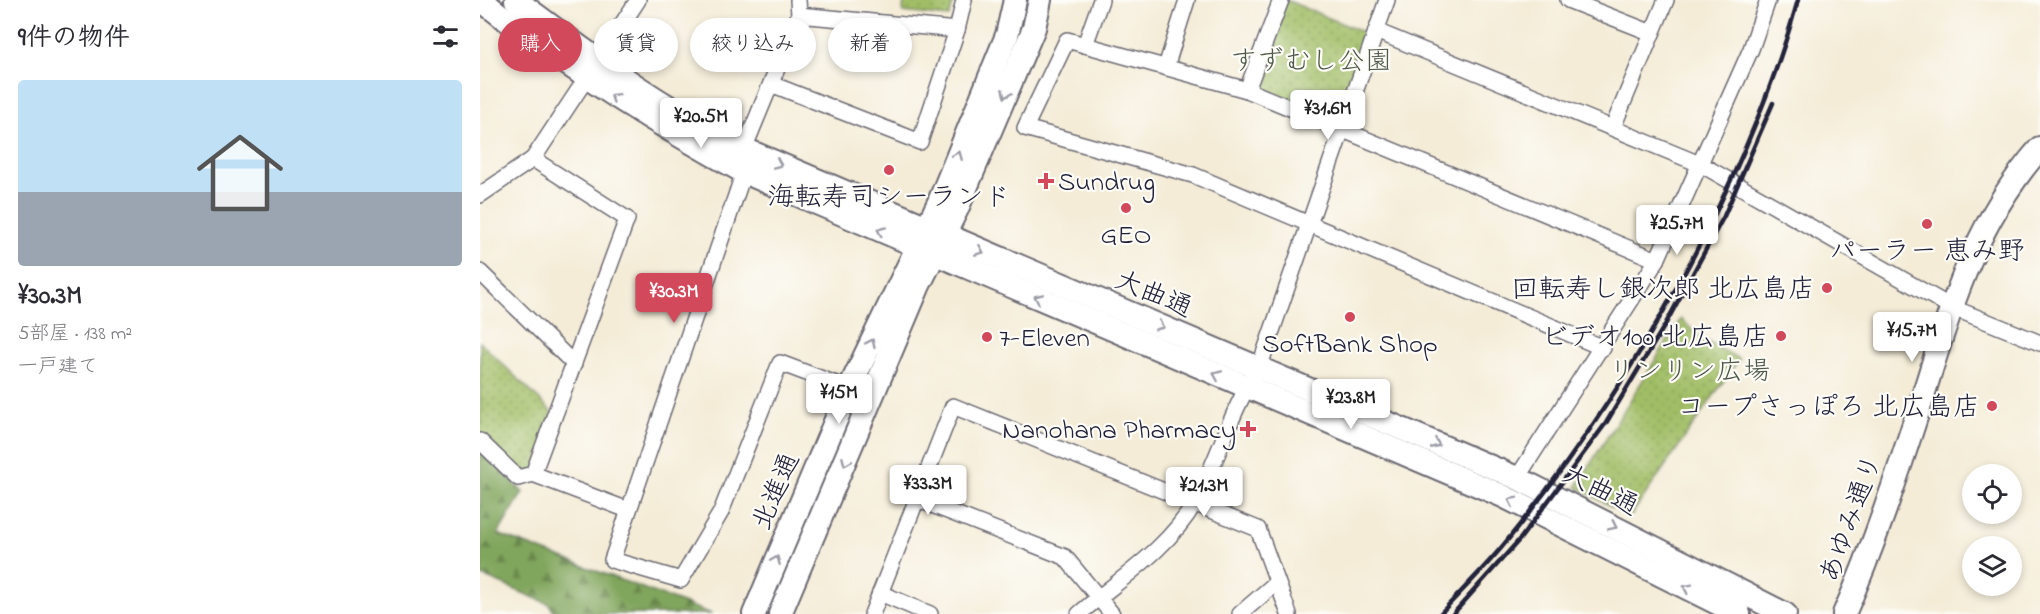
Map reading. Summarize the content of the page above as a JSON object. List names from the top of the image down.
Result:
{
  "streets": {
    "main road": ["大曲通", "北進通", "あゆみ通り"]
  },
  "crossings": [
    ["大曲通", "北進通"]
  ],
  "parks": ["すずむし公園", "リンリン広場"],
  "places": {
    "other": [
      "海転寿司シーランド",
      "GEO",
      "パーラー 恵み野",
      "回転寿し銀次郎 北広島店",
      "SoftBank Shop",
      "ビデオ100 北広島店",
      "7-Eleven",
      "コープさっぽろ 北広島店"
    ],
    "health": ["Sundrug", "Nanohana Pharmacy"]
  },
  "page": {
    "heading": "9件の物件",
    "chip": [
      "購入",
      "賃貸",
      "絞り込み",
      "新着"
    ],
    "list": [
      {
        "name": "¥30.3M",
        "note": "5部屋 · 138 m² · 一戸建て"
      }
    ],
    "price": [
      "¥31.6M",
      "¥20.5M",
      "¥25.7M",
      "¥30.3M",
      "¥15.7M",
      "¥15M",
      "¥23.8M",
      "¥33.3M",
      "¥21.3M"
    ]
  }
}
